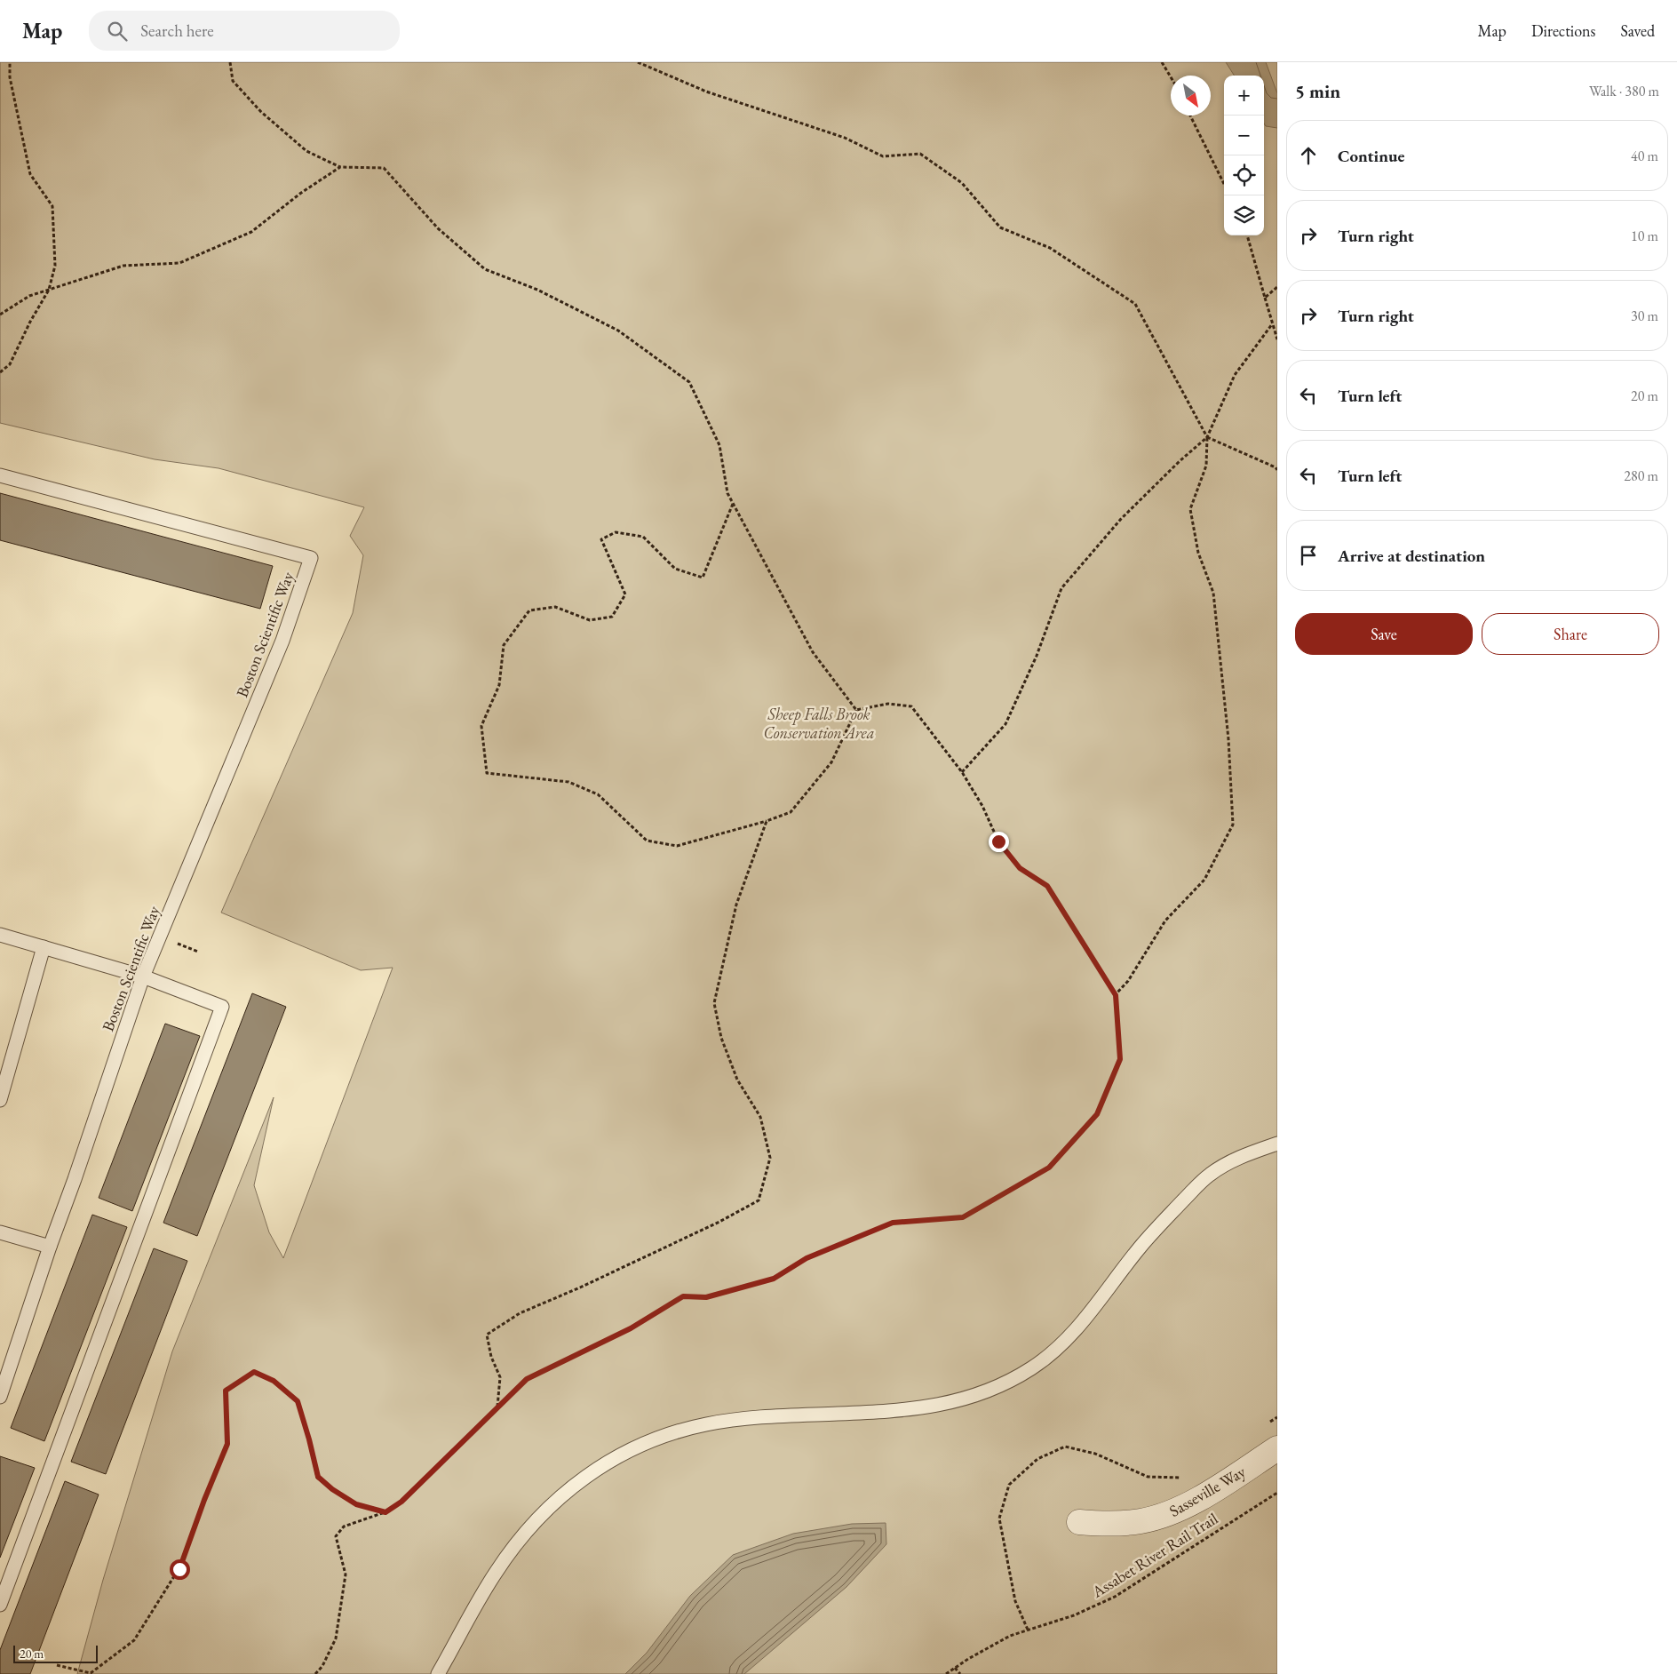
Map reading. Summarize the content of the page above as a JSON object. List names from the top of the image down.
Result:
{
  "streets": {
    "street": ["Sasseville Way"],
    "lane": ["Boston Scientific Way"],
    "path": ["Assabet River Rail Trail"]
  },
  "parks": ["Sheep Falls Brook Conservation Area"],
  "scale_bar": "20 m",
  "north": "bottom right",
  "page": {
    "header": "Map",
    "search": "Search here",
    "nav": ["Map", "Directions", "Saved"],
    "heading": ["5 min", "Walk · 380 m"],
    "map_buttons": ["+", "−"],
    "list": [
      ["Continue", "40 m"],
      ["Turn right", "10 m"],
      ["Turn right", "30 m"],
      ["Turn left", "20 m"],
      ["Turn left", "280 m"],
      "Arrive at destination"
    ],
    "buttons": ["Save", "Share"],
    "scale": "20 m"
  }
}
